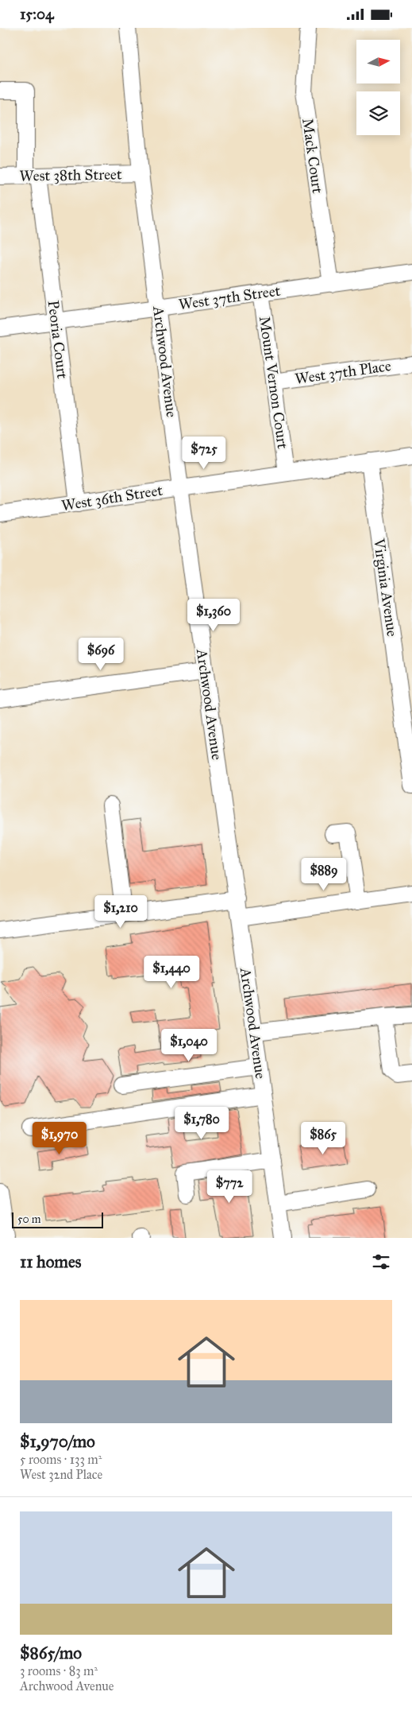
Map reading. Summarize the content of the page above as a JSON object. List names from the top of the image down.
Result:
{
  "streets": {
    "street": [
      "Mack Court",
      "West 38th Street",
      "West 37th Street",
      "Peoria Court",
      "Archwood Avenue",
      "West 37th Place",
      "Mount Vernon Court",
      "West 36th Street",
      "Virginia Avenue"
    ]
  },
  "crossings": [
    ["Mack Court", "West 37th Street"],
    ["West 38th Street", "Peoria Court"],
    ["West 38th Street", "Archwood Avenue"],
    ["West 37th Street", "Peoria Court"],
    ["West 37th Street", "Archwood Avenue"],
    ["West 37th Street", "Mount Vernon Court"],
    ["Peoria Court", "West 36th Street"],
    ["Archwood Avenue", "West 36th Street"],
    ["West 37th Place", "Mount Vernon Court"],
    ["Mount Vernon Court", "West 36th Street"],
    ["West 36th Street", "Virginia Avenue"]
  ],
  "scale_bar": "50 m",
  "north": "right",
  "page": {
    "status": "15:04",
    "price": [
      "$725",
      "$1,360",
      "$696",
      "$889",
      "$1,210",
      "$1,440",
      "$1,040",
      "$1,780",
      "$1,970",
      "$865",
      "$772"
    ],
    "scale": "50 m",
    "heading": "11 homes",
    "list": [
      {
        "name": "$1,970/mo",
        "note": "5 rooms · 133 m² · West 32nd Place"
      },
      {
        "name": "$865/mo",
        "note": "3 rooms · 83 m² · Archwood Avenue"
      }
    ]
  }
}
